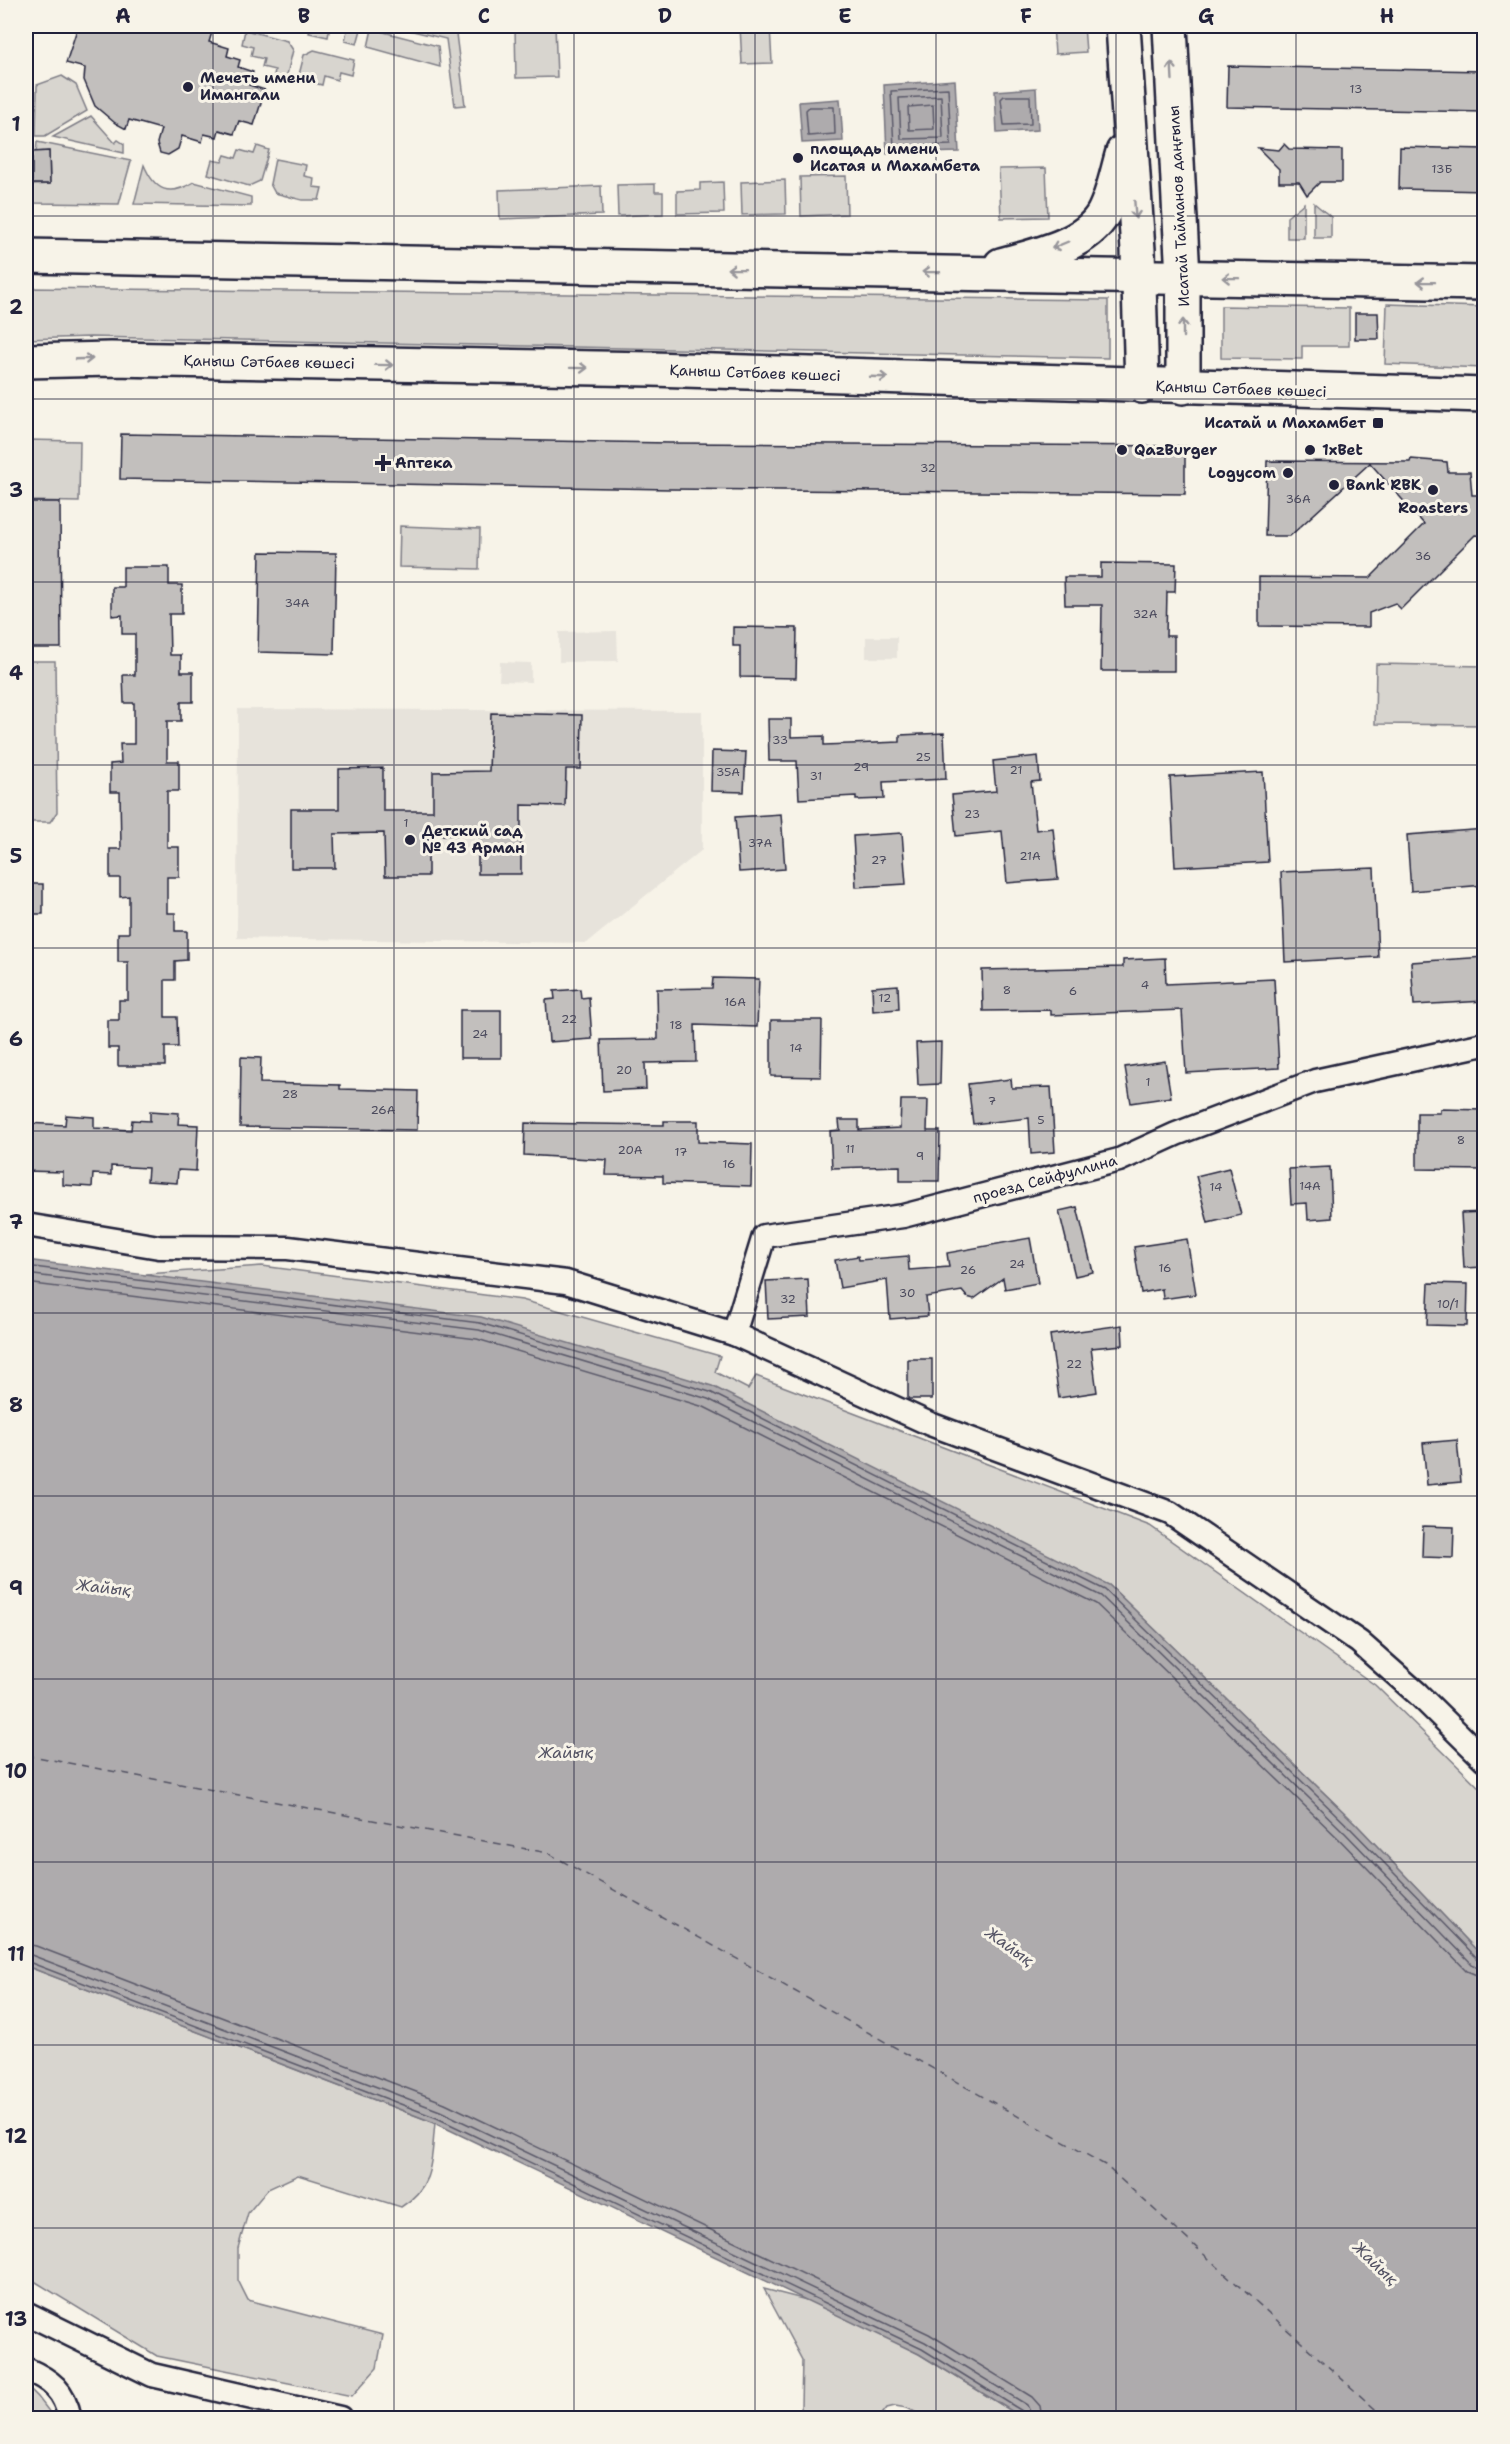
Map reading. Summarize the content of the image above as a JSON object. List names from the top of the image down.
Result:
{
  "streets": {
    "main road": ["Исатай Тайманов даңғылы", "Қаныш Сәтбаев көшесі"],
    "street": ["проезд Сейфуллина"]
  },
  "crossings": [
    ["Исатай Тайманов даңғылы", "Қаныш Сәтбаев көшесі"]
  ],
  "water": ["Жайық"],
  "places": {
    "other": [
      "Мечеть имени Имангали",
      "площадь имени Исатая и Махамбета",
      "QazBurger",
      "1xBet",
      "Logycom",
      "Bank RBK",
      "Roasters",
      "Детский сад № 43 Арман"
    ],
    "transit": ["Исатай и Махамбет"],
    "health": ["Аптека"]
  },
  "house_numbers": [
    "13",
    "13Б",
    "32",
    "36А",
    "36",
    "34А",
    "32А",
    "33",
    "25",
    "29",
    "21",
    "35А",
    "31",
    "23",
    "1",
    "37А",
    "21А",
    "27",
    "4",
    "8",
    "6",
    "12",
    "16А",
    "22",
    "18",
    "24",
    "14",
    "20",
    "1",
    "28",
    "7",
    "26А",
    "5",
    "8",
    "11",
    "20А",
    "17",
    "9",
    "16",
    "14А",
    "14",
    "24",
    "16",
    "26",
    "30",
    "32",
    "10/1",
    "22"
  ],
  "grid": {
    "columns": [
      "A",
      "B",
      "C",
      "D",
      "E",
      "F",
      "G",
      "H"
    ],
    "rows": [
      "1",
      "2",
      "3",
      "4",
      "5",
      "6",
      "7",
      "8",
      "9",
      "10",
      "11",
      "12",
      "13"
    ]
  }
}
